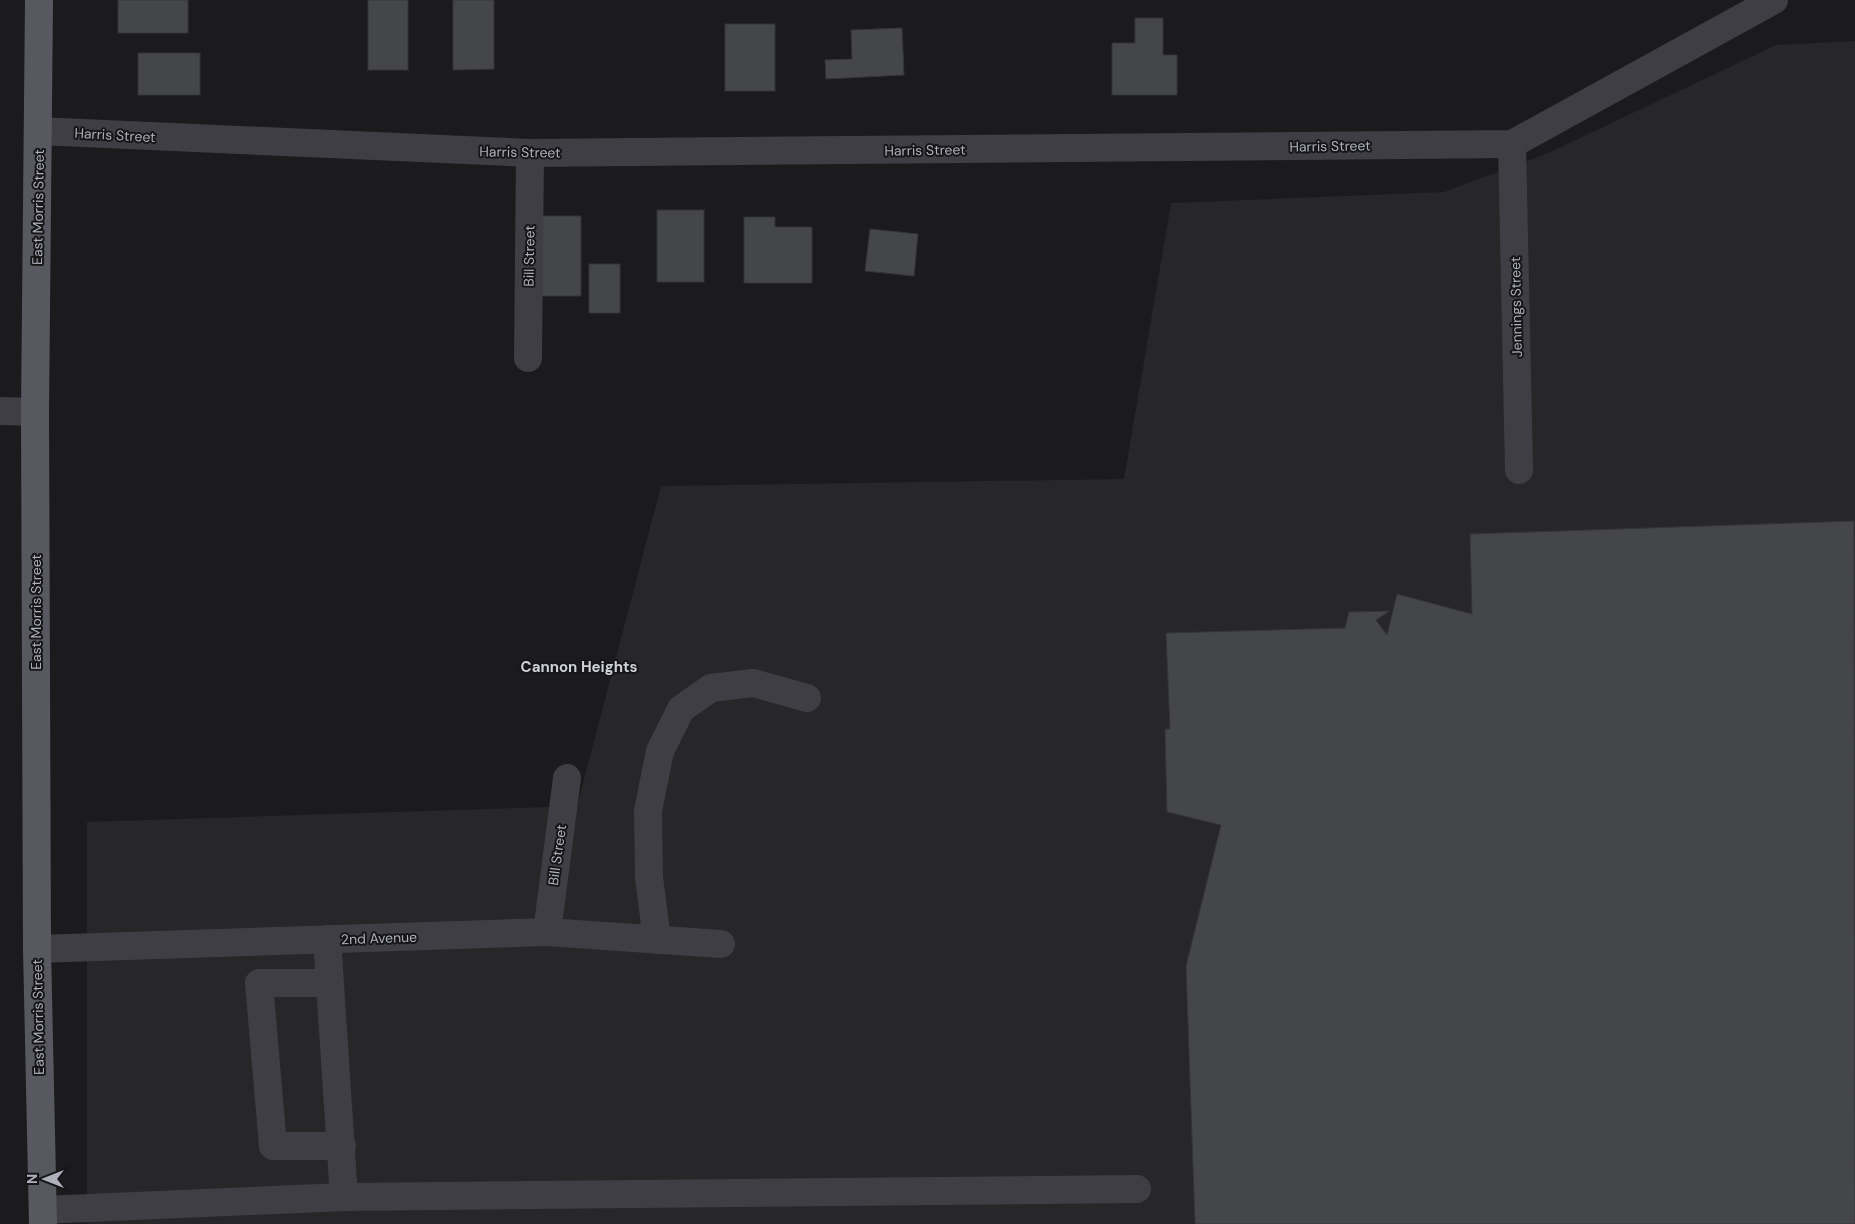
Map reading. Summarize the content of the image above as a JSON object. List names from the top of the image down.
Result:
{
  "streets": {
    "main road": ["East Morris Street"],
    "street": [
      "Harris Street",
      "Bill Street",
      "Jennings Street",
      "2nd Avenue"
    ]
  },
  "crossings": [
    ["Harris Street", "East Morris Street"],
    ["Harris Street", "Bill Street"],
    ["Harris Street", "Jennings Street"],
    ["East Morris Street", "2nd Avenue"],
    ["Bill Street", "2nd Avenue"]
  ],
  "districts": ["Cannon Heights"],
  "north": "left"
}
